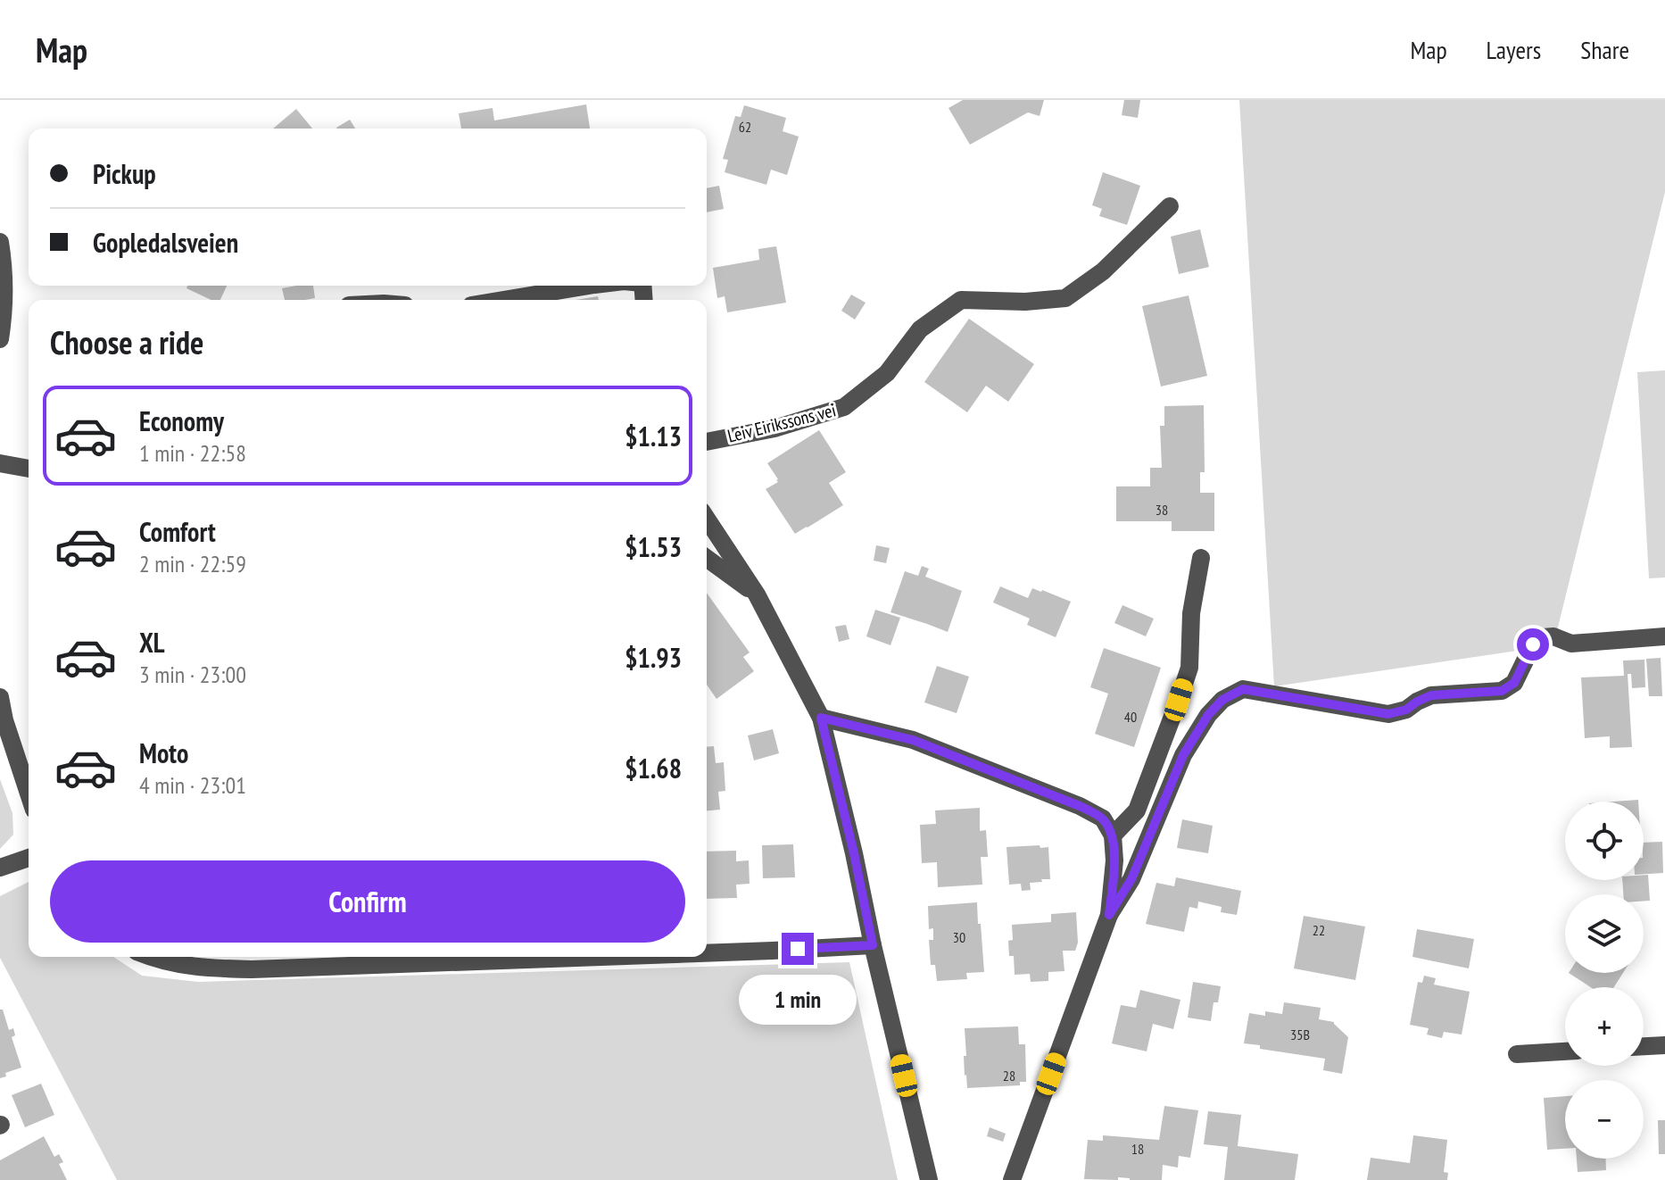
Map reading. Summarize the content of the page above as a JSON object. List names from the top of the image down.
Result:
{
  "streets": {
    "street": ["Leiv Eirikssons vei"]
  },
  "house_numbers": [
    "62",
    "38",
    "40",
    "22",
    "30",
    "35B",
    "28",
    "18"
  ],
  "page": {
    "header": "Map",
    "nav": ["Map", "Layers", "Share"],
    "banner": ["Pickup", "Gopledalsveien"],
    "heading": "Choose a ride",
    "list": [
      {
        "name": "Economy",
        "note": "1 min · 22:58",
        "value": "$1.13"
      },
      {
        "name": "Comfort",
        "note": "2 min · 22:59",
        "value": "$1.53"
      },
      {
        "name": "XL",
        "note": "3 min · 23:00",
        "value": "$1.93"
      },
      {
        "name": "Moto",
        "note": "4 min · 23:01",
        "value": "$1.68"
      }
    ],
    "map_buttons": ["+", "−"],
    "buttons": "Confirm",
    "bubble": "1 min"
  }
}
